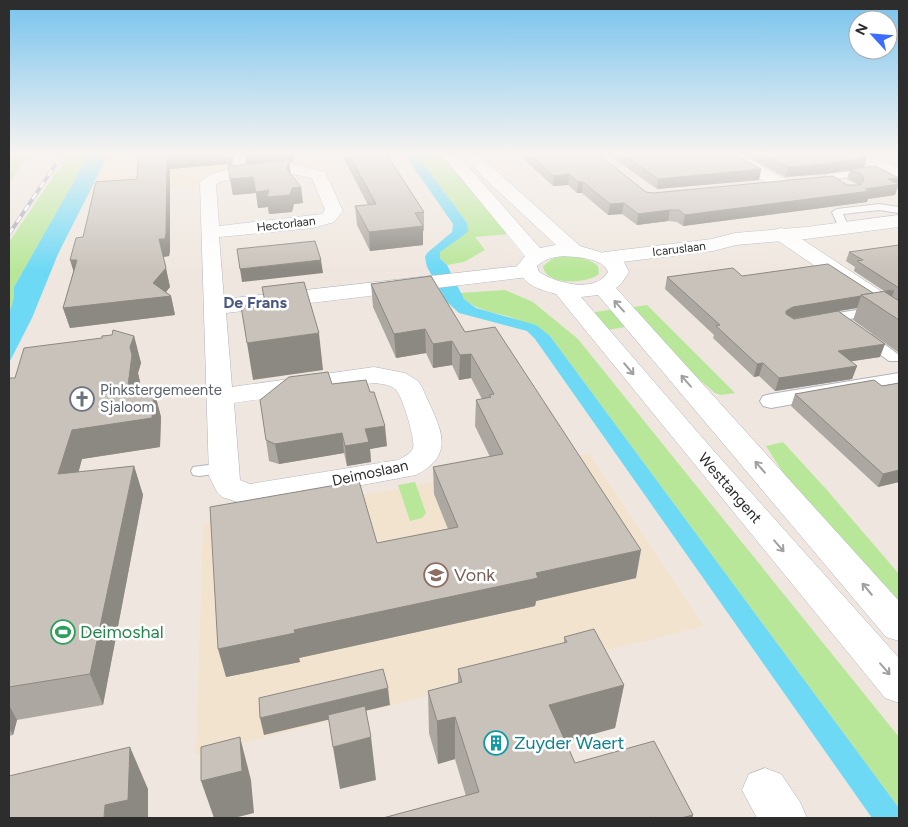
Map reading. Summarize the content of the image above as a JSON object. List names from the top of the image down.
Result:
{
  "streets": {
    "street": [
      "Hectorlaan",
      "Icaruslaan",
      "Deimoslaan",
      "Westtangent"
    ]
  },
  "crossings": [
    ["Hectorlaan", "Deimoslaan"]
  ],
  "districts": ["De Frans"],
  "places": {
    "church": ["Pinkstergemeente Sjaloom"],
    "school or university": ["Vonk"],
    "sports": ["Deimoshal"],
    "building": ["Zuyder Waert"]
  },
  "north": "top left"
}
